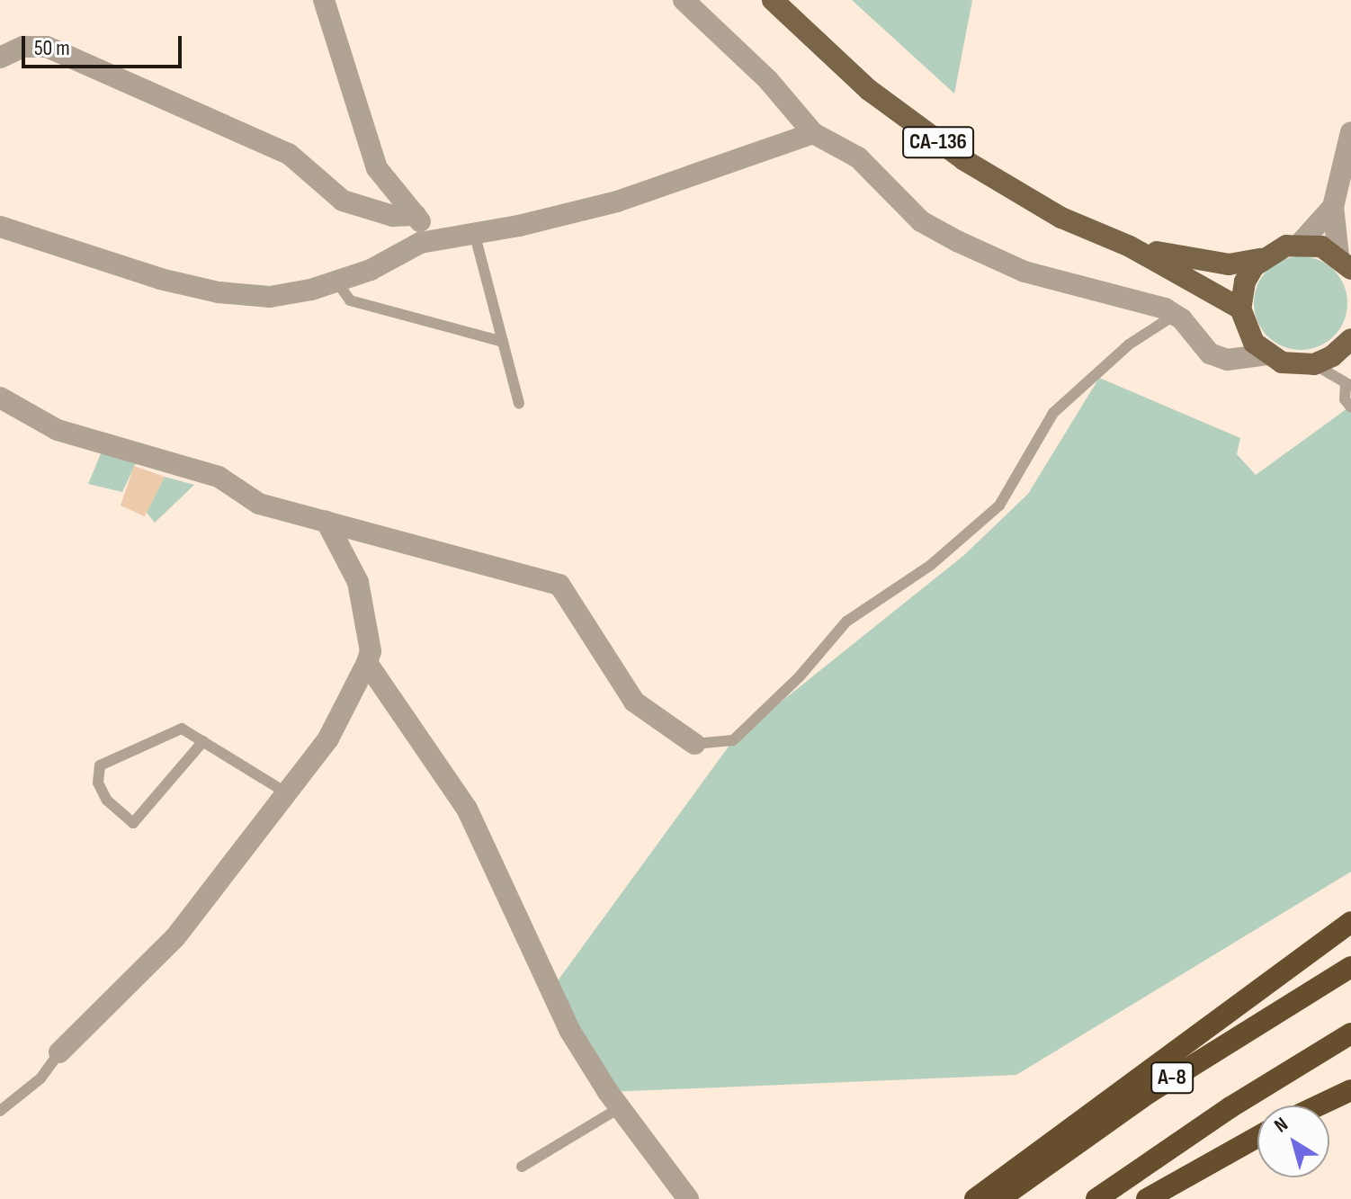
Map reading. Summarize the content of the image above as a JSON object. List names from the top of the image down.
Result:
{
  "streets": {
    "highway": ["A-8"],
    "main road": ["CA-136"]
  },
  "scale_bar": "50 m",
  "north": "top left"
}
